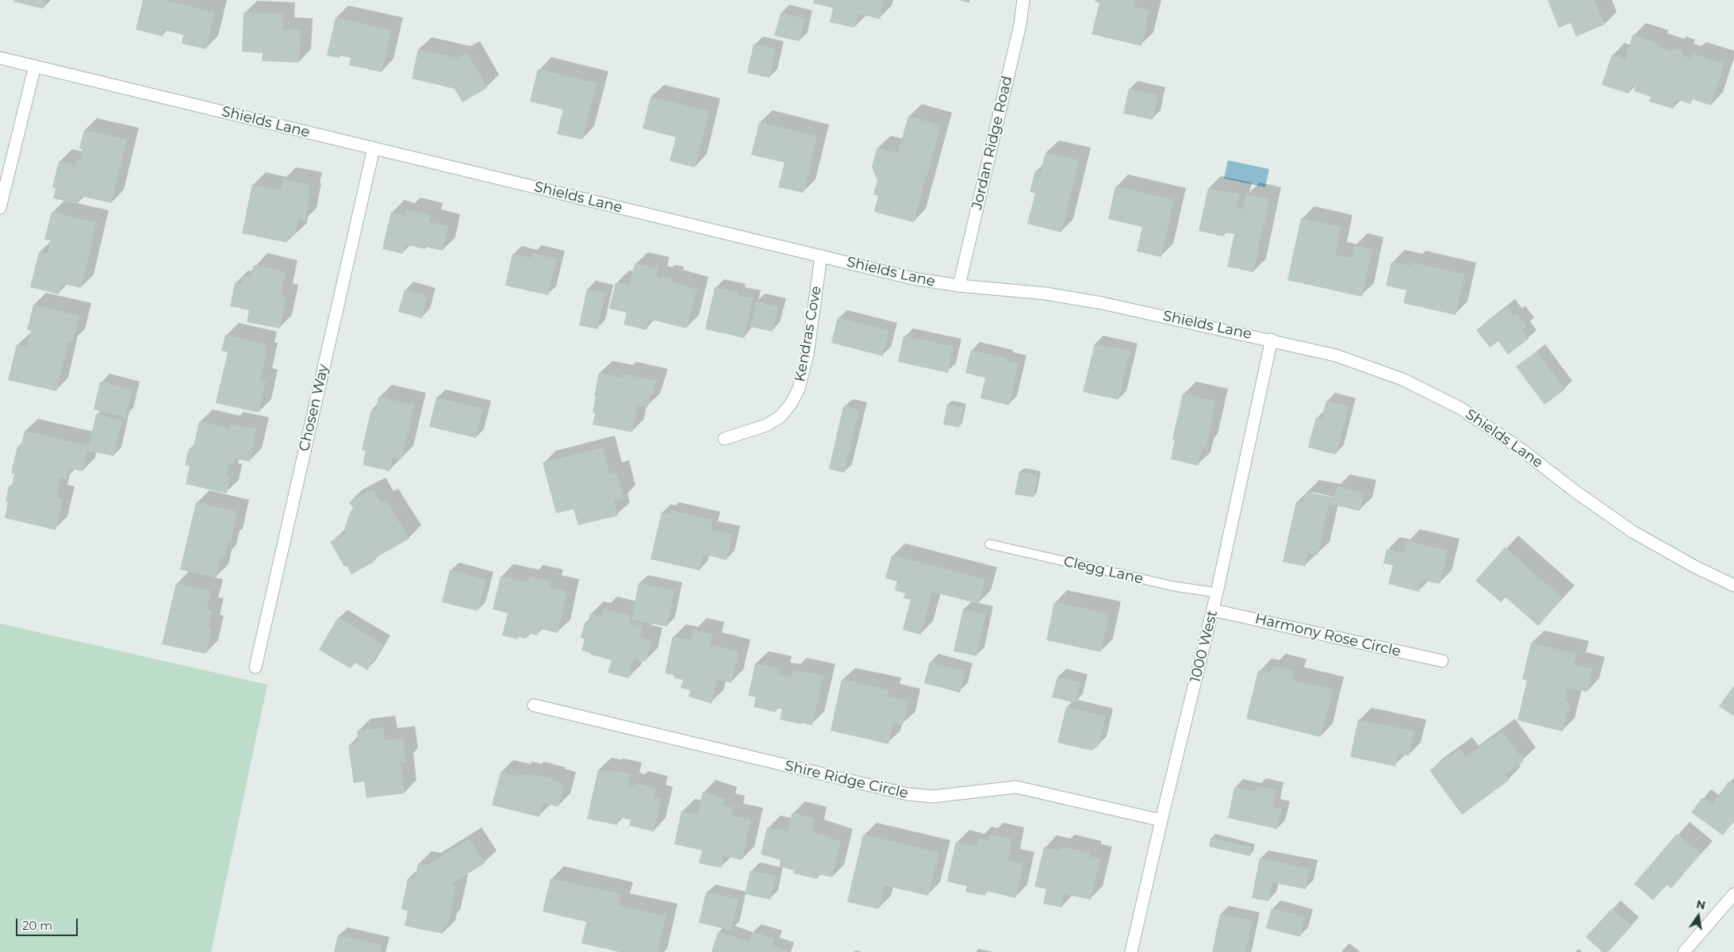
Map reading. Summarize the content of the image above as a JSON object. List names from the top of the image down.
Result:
{
  "streets": {
    "street": [
      "Shields Lane",
      "Jordan Ridge Road",
      "Kendras Cove",
      "Chosen Way",
      "Harmony Rose Circle",
      "1000 West",
      "Shire Ridge Circle"
    ],
    "lane": ["Clegg Lane"]
  },
  "crossings": [
    ["Shields Lane", "Jordan Ridge Road"],
    ["Shields Lane", "Kendras Cove"],
    ["Shields Lane", "Chosen Way"],
    ["Shields Lane", "1000 West"],
    ["Clegg Lane", "1000 West"],
    ["Harmony Rose Circle", "1000 West"],
    ["1000 West", "Shire Ridge Circle"]
  ],
  "scale_bar": "20 m",
  "north": "top"
}
